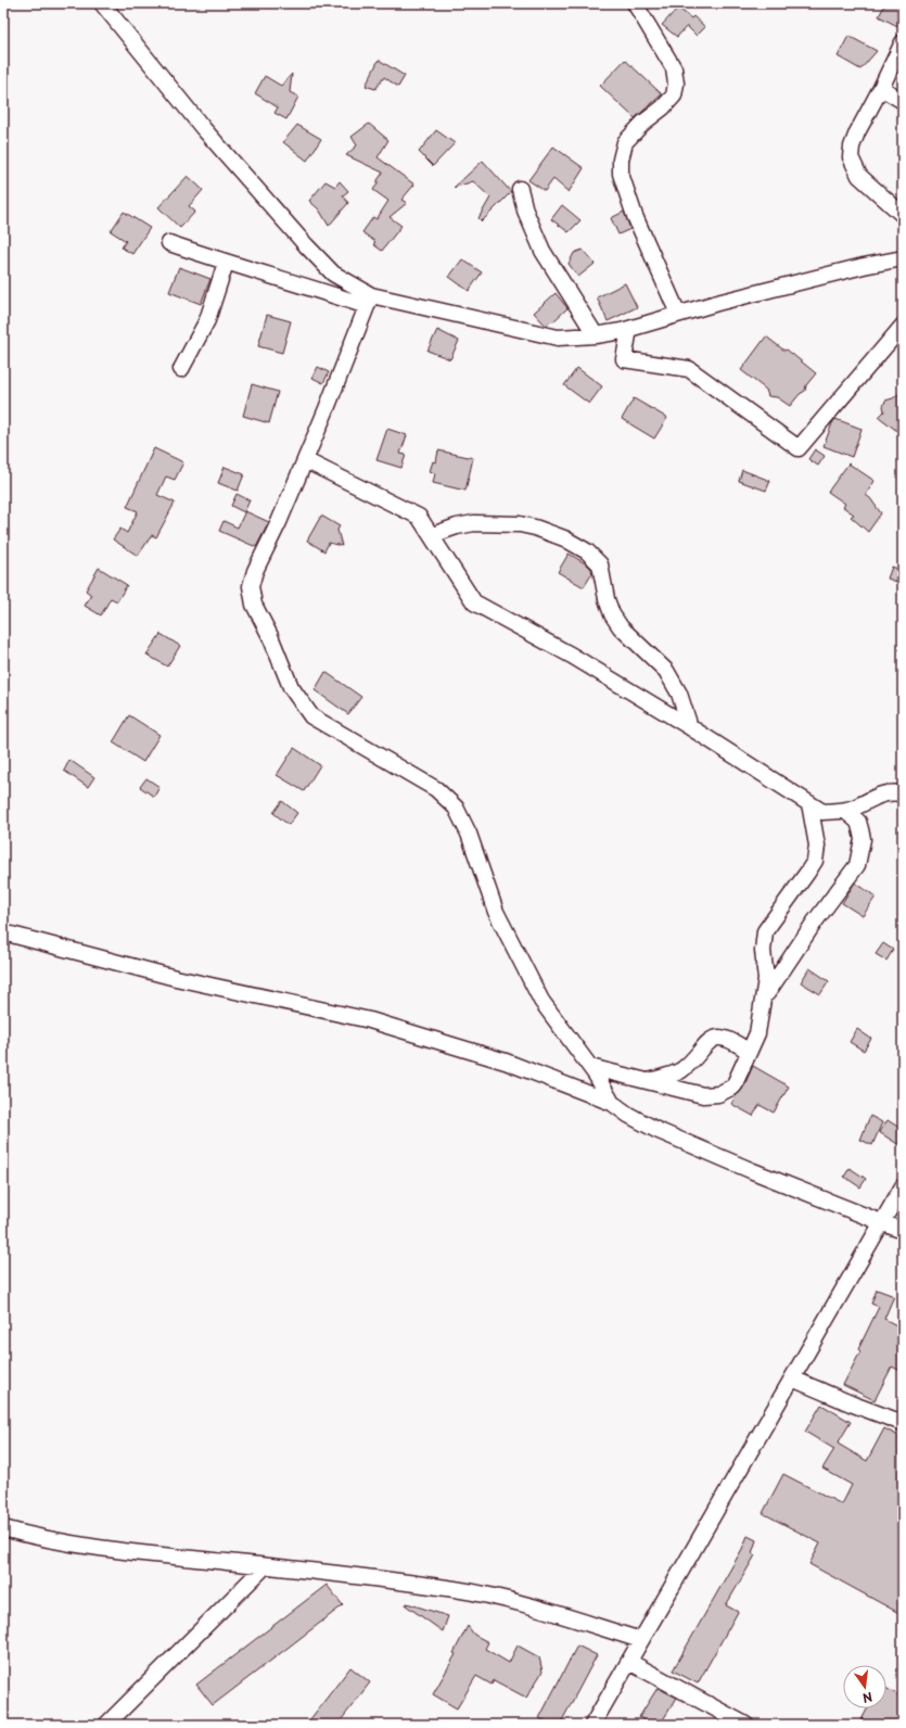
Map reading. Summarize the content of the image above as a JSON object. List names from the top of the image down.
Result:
{
  "north": "bottom"
}
